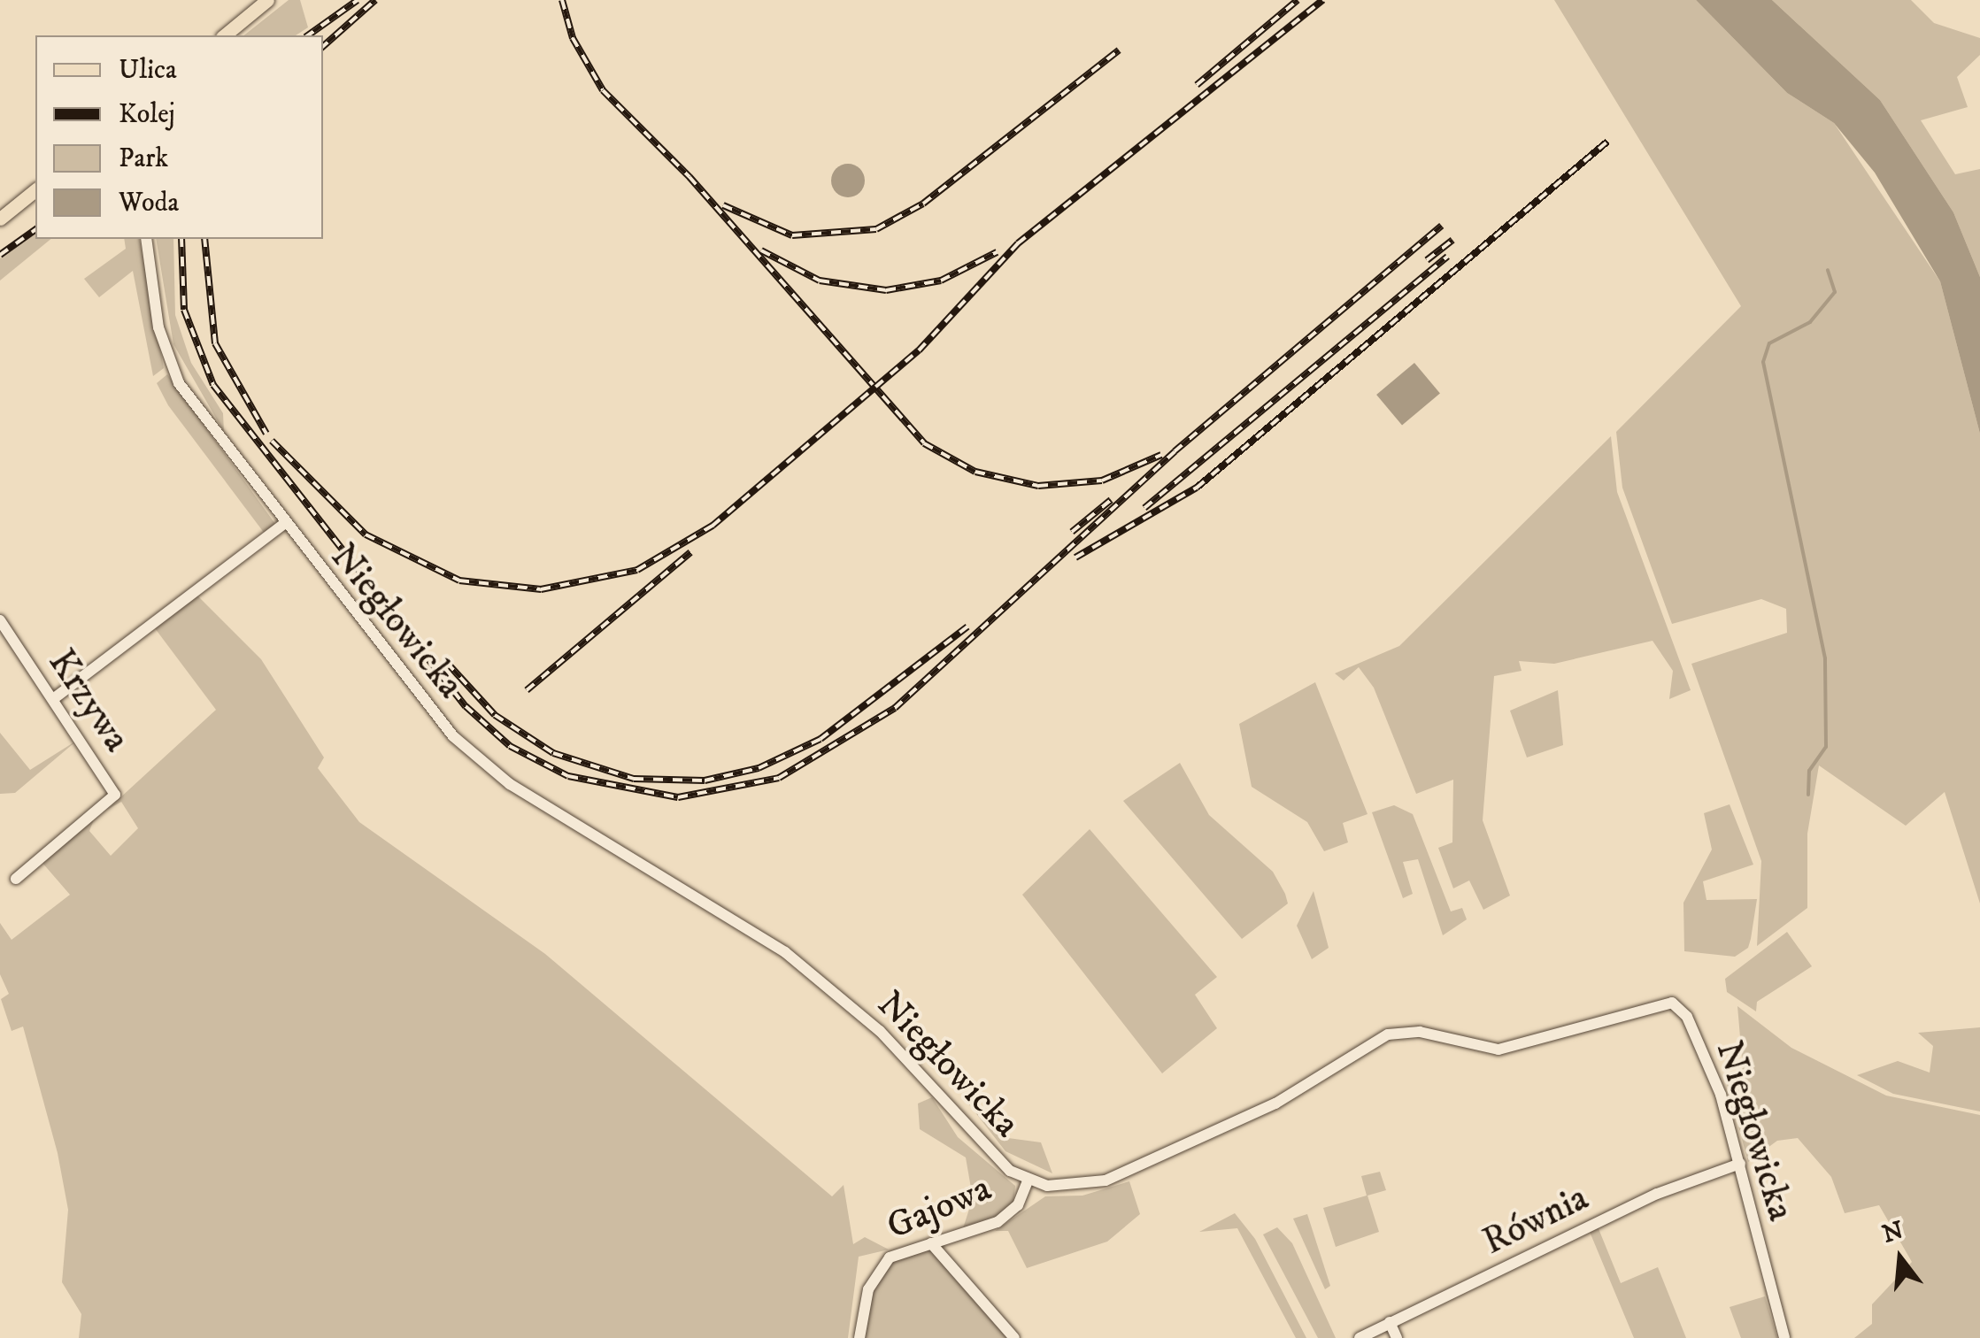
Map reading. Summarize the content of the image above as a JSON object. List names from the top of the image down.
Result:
{
  "streets": {
    "street": [
      "Niegłowicka",
      "Krzywa",
      "Gajowa",
      "Równia"
    ]
  },
  "crossings": [
    ["Niegłowicka", "Gajowa"],
    ["Niegłowicka", "Równia"]
  ],
  "legend": [
    "Ulica",
    "Kolej",
    "Park",
    "Woda"
  ],
  "north": "top"
}
